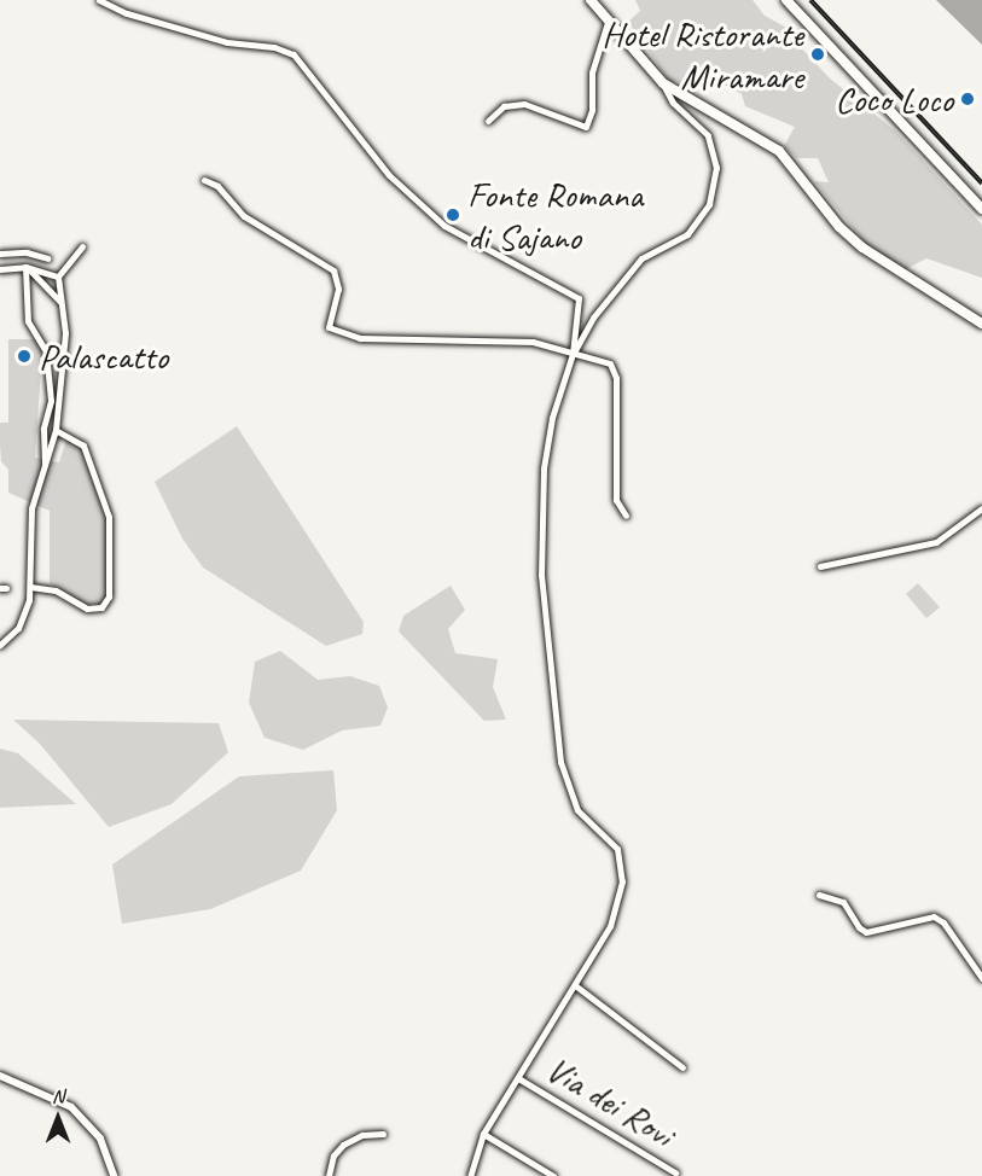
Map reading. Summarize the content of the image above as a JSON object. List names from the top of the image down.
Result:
{
  "streets": {
    "street": ["Via dei Rovi"]
  },
  "places": [
    "Hotel Ristorante Miramare",
    "Coco Loco",
    "Fonte Romana di Sajano",
    "Palascatto"
  ],
  "north": "top"
}
